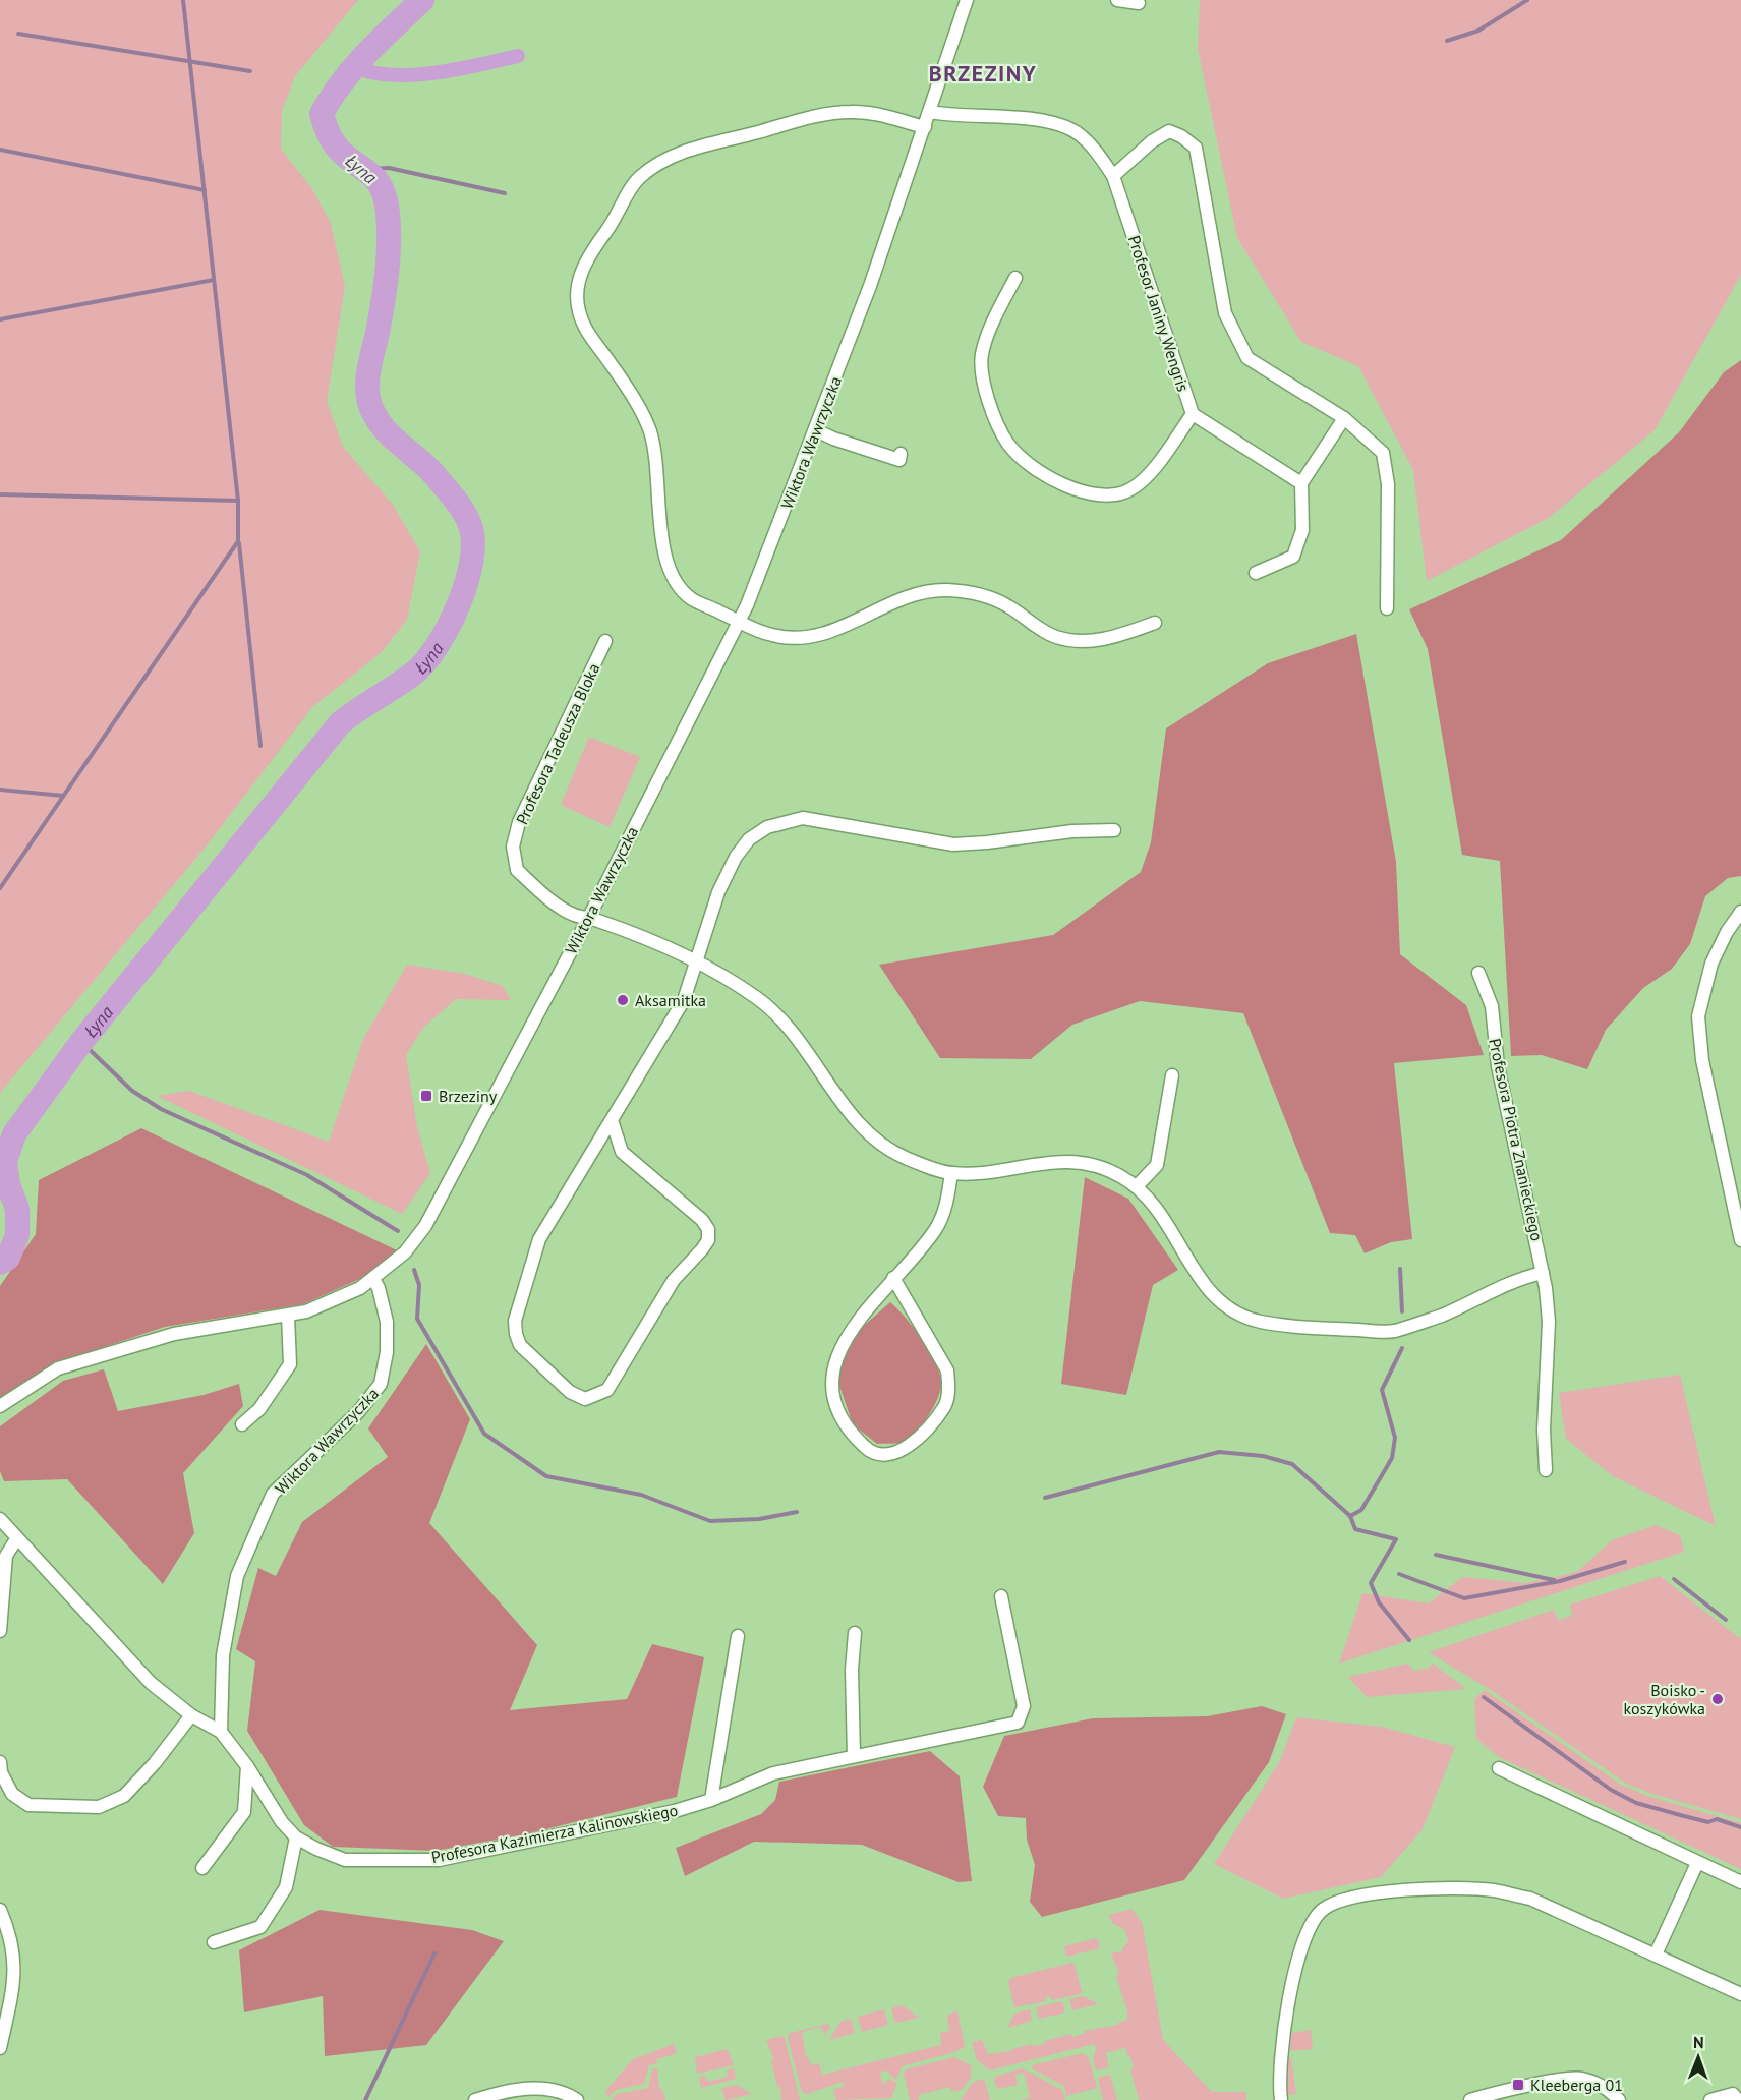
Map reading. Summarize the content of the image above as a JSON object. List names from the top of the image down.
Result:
{
  "streets": {
    "street": [
      "Profesor Janiny Wengris",
      "Wiktora Wawrzyczka",
      "Profesora Tadeusza Bloka",
      "Profesora Piotra Znanieckiego",
      "Profesora Kazimierza Kalinowskiego"
    ]
  },
  "crossings": [
    ["Profesor Janiny Wengris", "Wiktora Wawrzyczka"],
    ["Wiktora Wawrzyczka", "Profesora Tadeusza Bloka"],
    ["Wiktora Wawrzyczka", "Profesora Kazimierza Kalinowskiego"]
  ],
  "districts": ["BRZEZINY"],
  "water": ["Łyna"],
  "places": {
    "other": ["Aksamitka", "Boisko - koszykówka"],
    "transit": ["Brzeziny", "Kleeberga 01"]
  },
  "north": "top"
}
